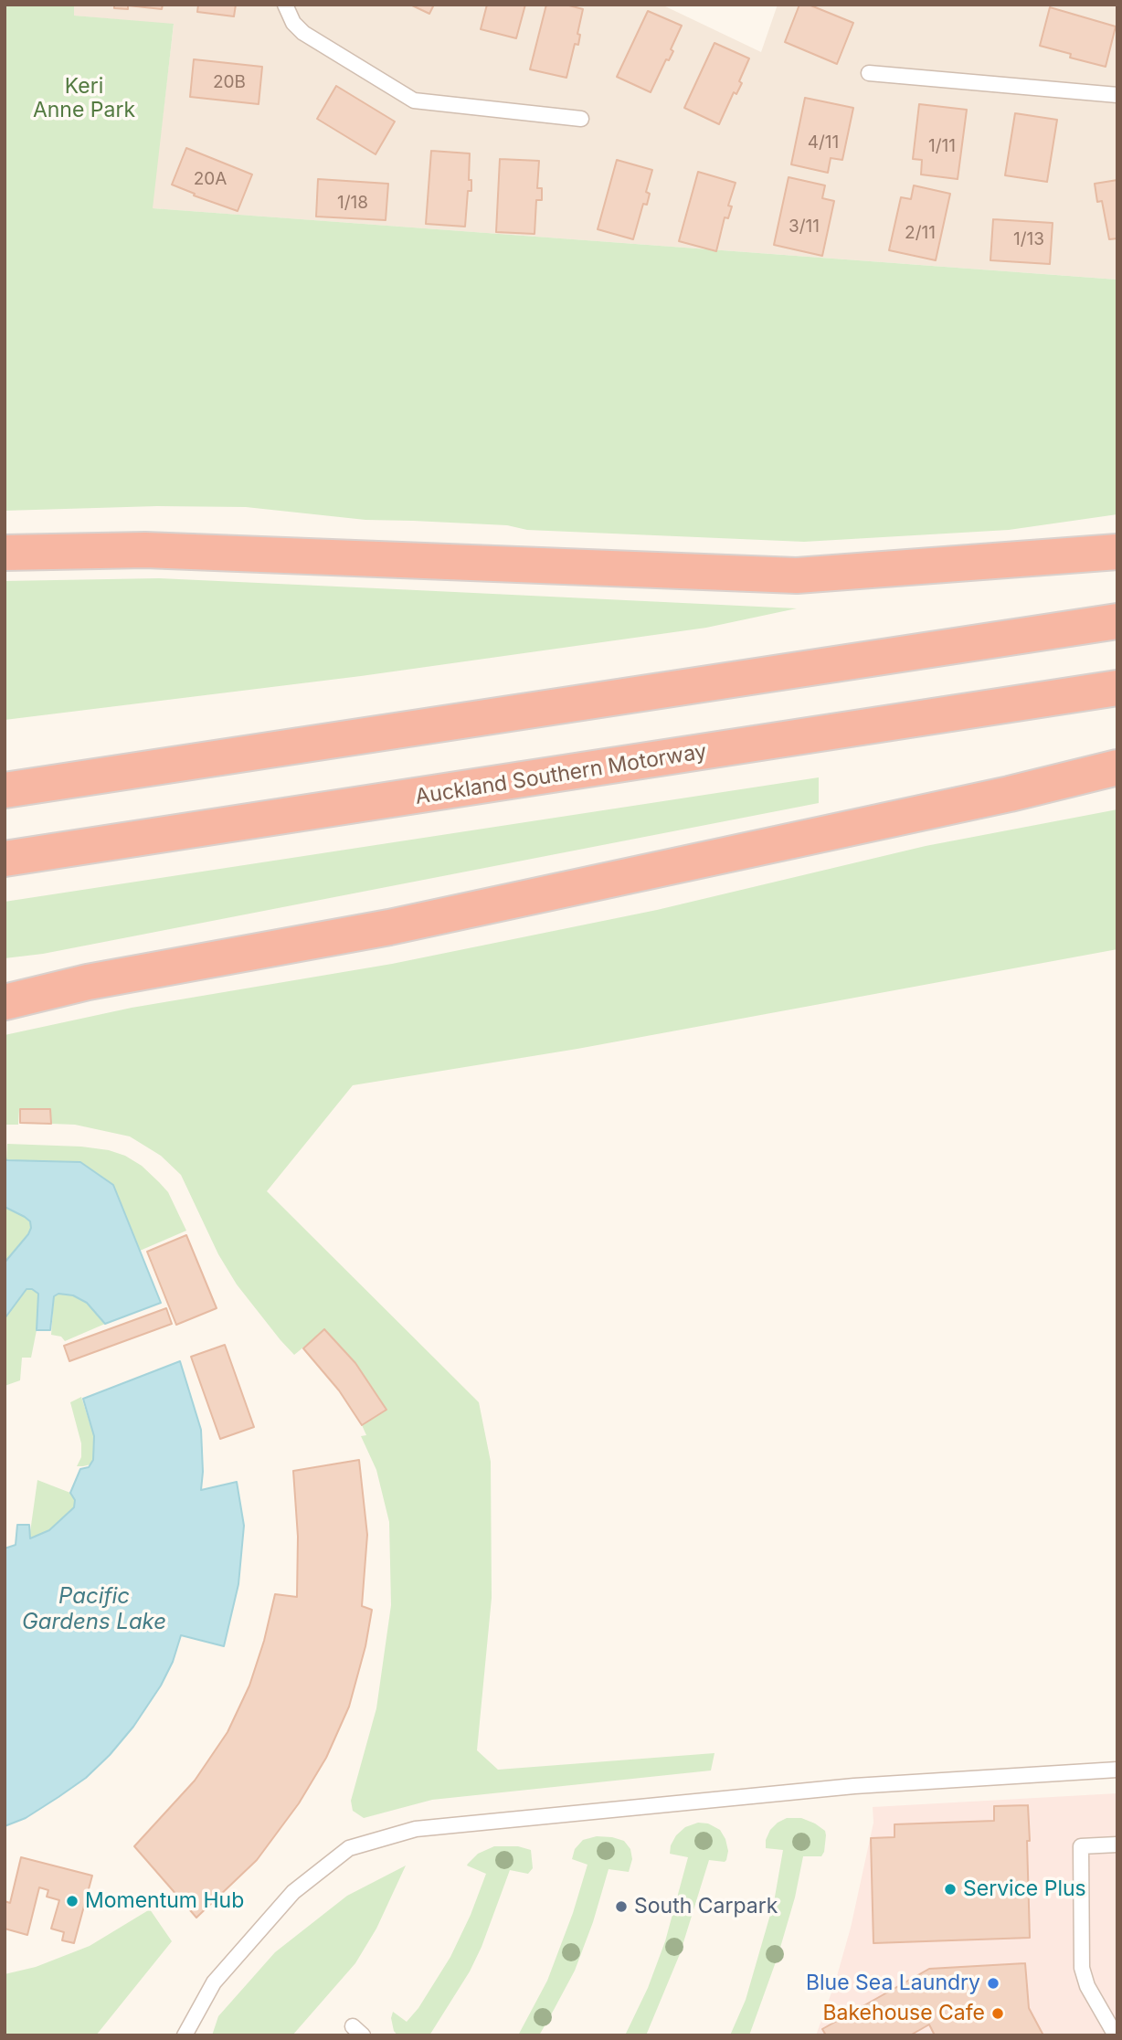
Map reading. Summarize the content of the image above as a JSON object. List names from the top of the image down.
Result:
{
  "streets": {
    "highway": ["Auckland Southern Motorway"]
  },
  "water": ["Pacific Gardens Lake"],
  "parks": ["Keri Anne Park"],
  "places": [
    "Service Plus",
    "Momentum Hub",
    "South Carpark",
    "Blue Sea Laundry",
    "Bakehouse Cafe"
  ],
  "house_numbers": [
    "20B",
    "4/11",
    "1/11",
    "20A",
    "1/18",
    "3/11",
    "2/11",
    "1/13"
  ]
}
